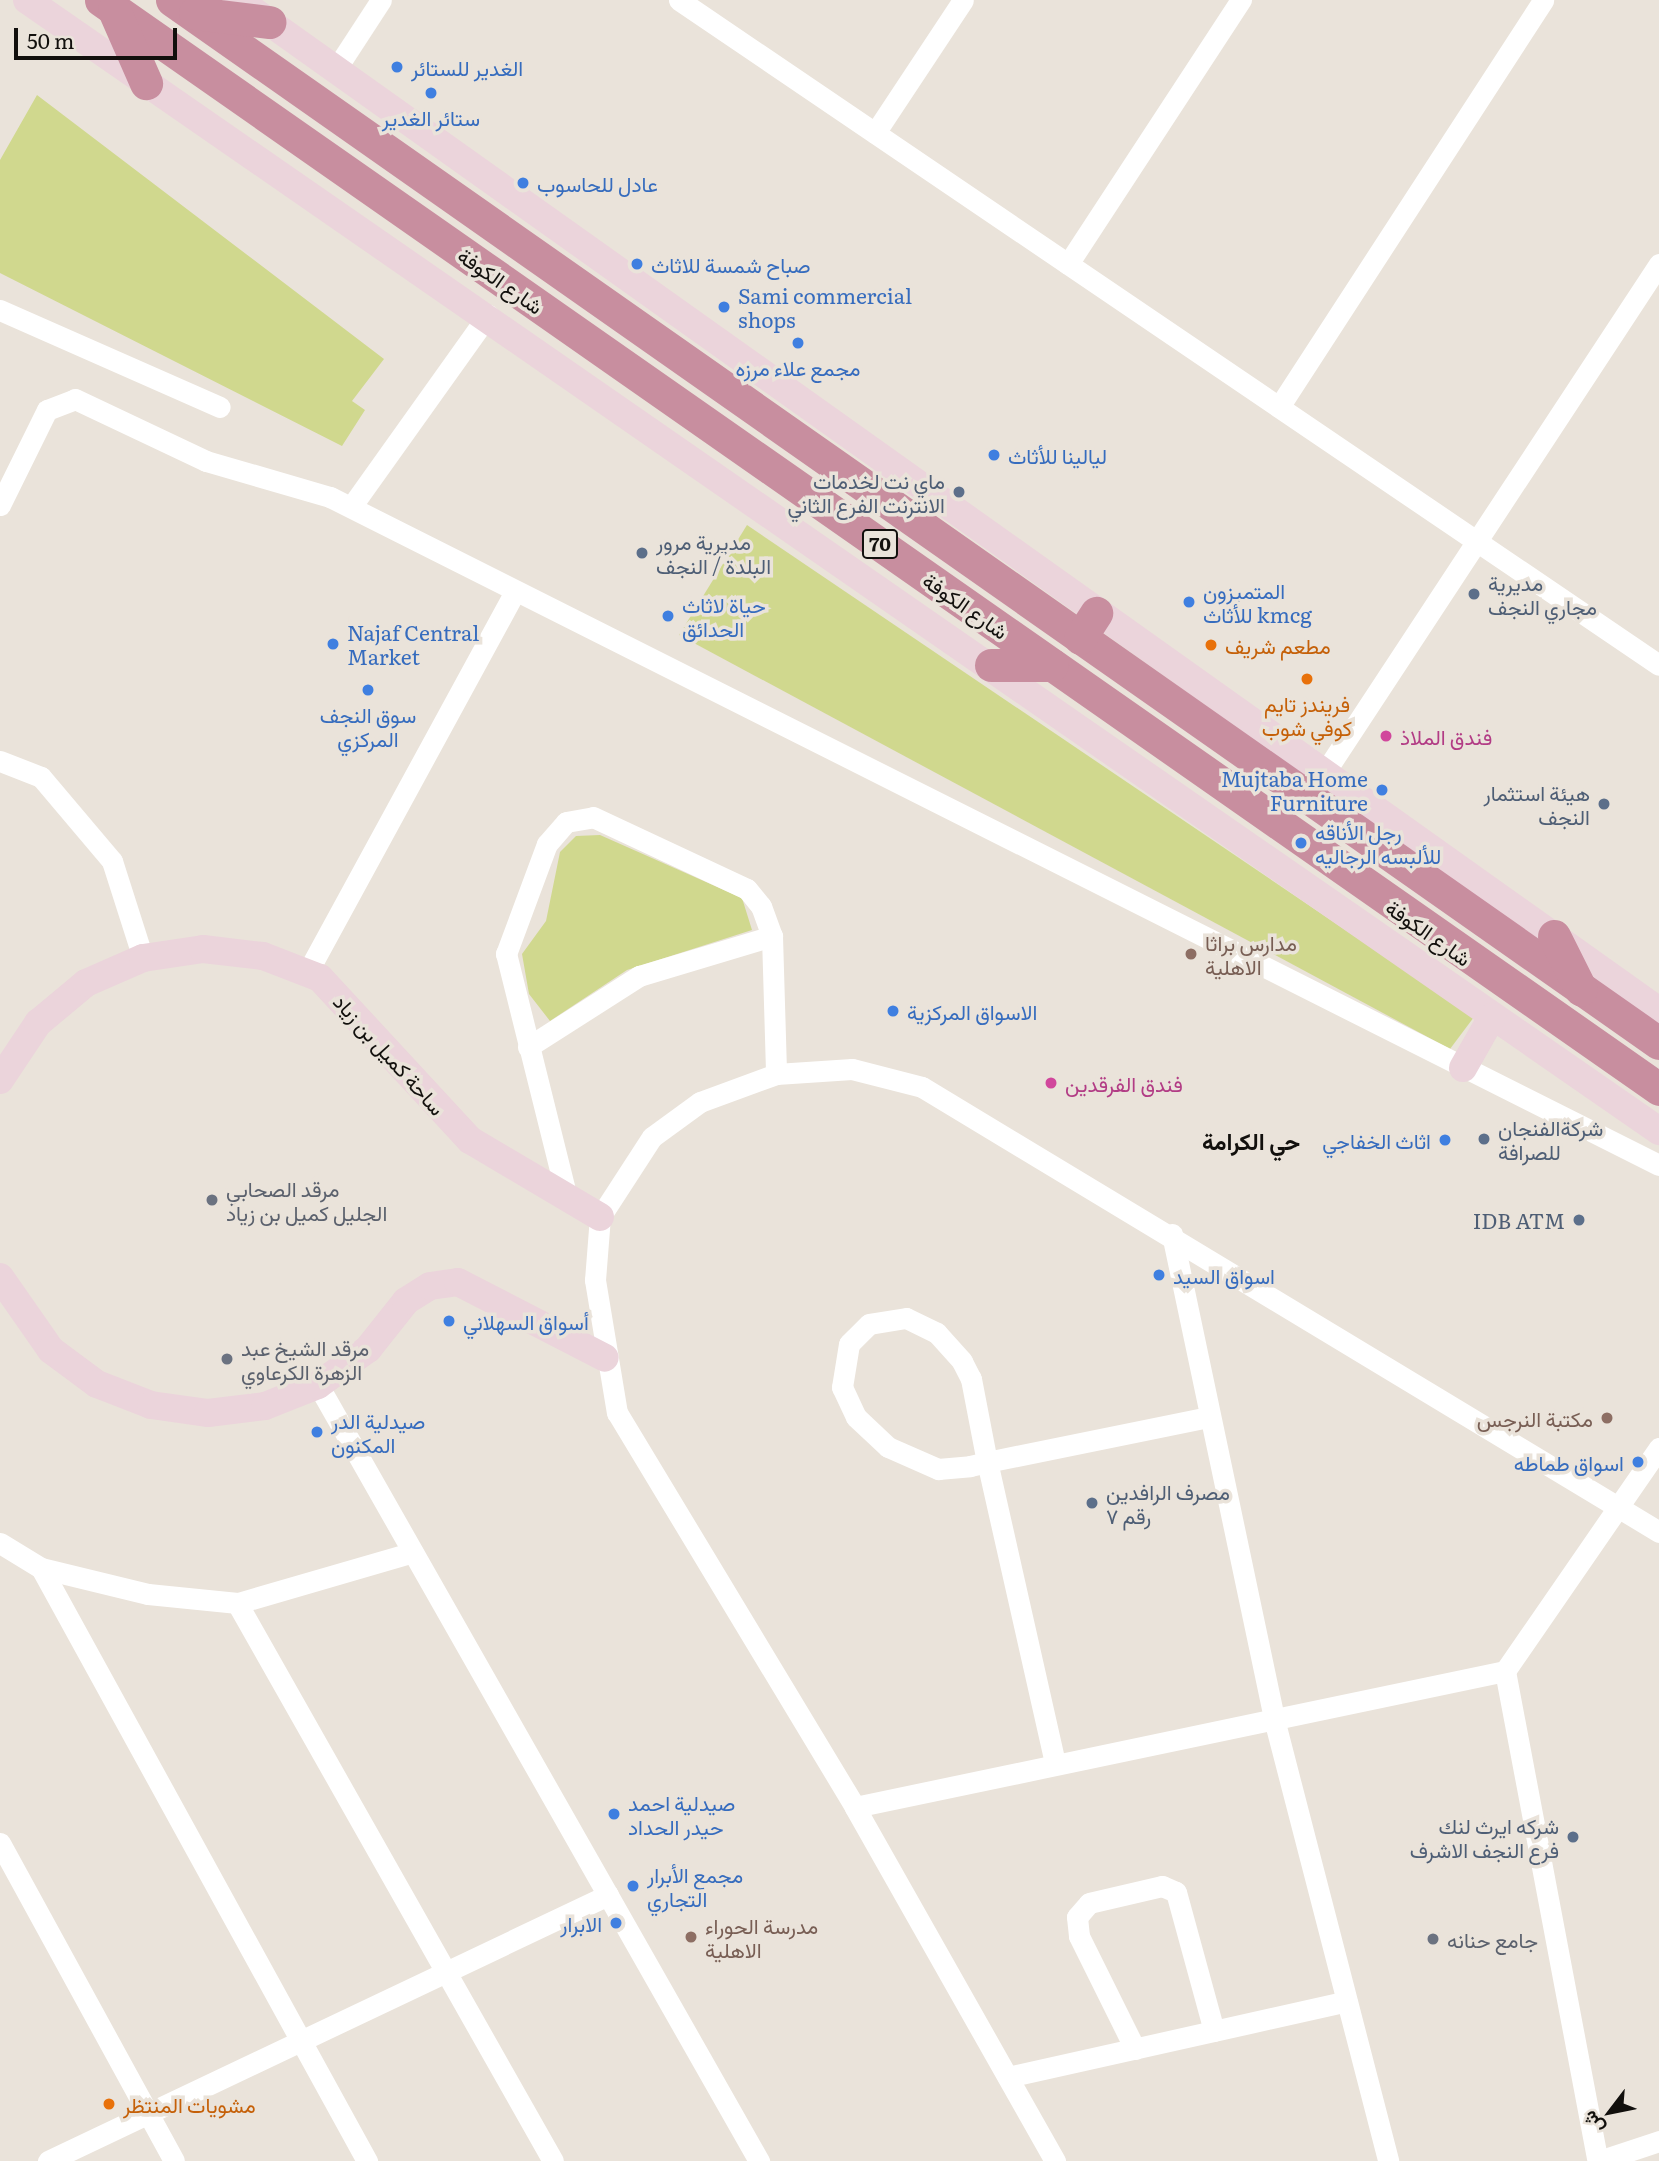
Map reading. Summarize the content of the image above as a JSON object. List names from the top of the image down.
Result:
{
  "streets": {
    "highway": ["شارع الكوفة", "70"],
    "main road": ["ساحة كميل بن زياد"]
  },
  "districts": ["حي الكرامة"],
  "places": [
    "الغدير للستائر",
    "ستائر الغدير",
    "عادل للحاسوب",
    "صباح شمسة للاثاث",
    "Sami commercial shops",
    "مجمع علاء مرزه",
    "ليالينا للأثاث",
    "ماي نت لخدمات الانترنت الفرع الثاني",
    "مديرية مرور البلدة / النجف",
    "مديرية مجاري النجف",
    "المتميزون للأثاث kmcg",
    "حياة لاثاث الحدائق",
    "Najaf Central Market",
    "مطعم شريف",
    "فريندز تايم كوفي شوب",
    "سوق النجف المركزي",
    "فندق الملاذ",
    "Mujtaba Home Furniture",
    "هيئة استثمار النجف",
    "رجل الأناقه للألبسه الرجاليه",
    "مدارس براثا الاهلية",
    "الاسواق المركزية",
    "فندق الفرقدين",
    "شركةالفنجان للصرافة",
    "اثاث الخفاجي",
    "مرقد الصحابي الجليل كميل بن زياد",
    "IDB ATM",
    "اسواق السيد",
    "أسواق السهلاني",
    "مرقد الشيخ عبد الزهرة الكرعاوي",
    "مكتبة النرجس",
    "صيدلية الدر المكنون",
    "اسواق طماطه",
    "مصرف الرافدين رقم ٧",
    "صيدلية احمد حيدر الحداد",
    "شركه ايرث لنك فرع النجف الاشرف",
    "مجمع الأبرار التجاري",
    "الابرار",
    "مدرسة الحوراء الاهلية",
    "جامع حنانه",
    "مشويات المنتظر"
  ],
  "scale_bar": "50 m",
  "north": "bottom left"
}
